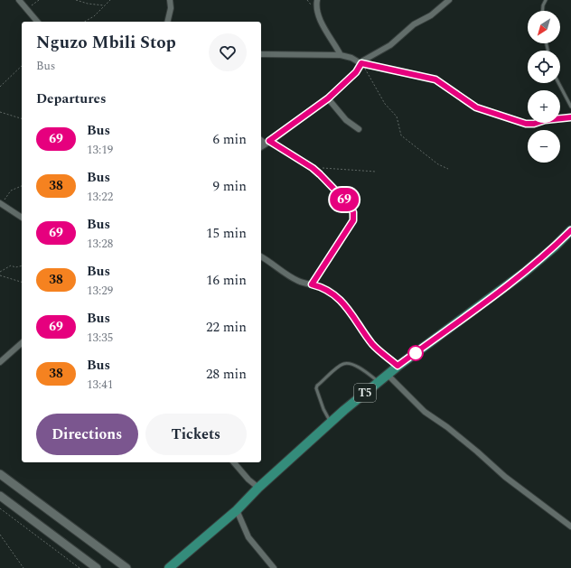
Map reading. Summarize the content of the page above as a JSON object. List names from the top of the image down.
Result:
{
  "streets": {
    "highway": ["T5"]
  },
  "lines": ["bus line 69"],
  "north": "bottom left",
  "page": {
    "on_map": "69",
    "map_buttons": ["+", "−"],
    "heading": [
      ["Nguzo Mbili Stop", "Bus"],
      "Departures"
    ],
    "list": [
      {
        "mark": "69",
        "name": "Bus",
        "note": "13:19",
        "value": "6 min"
      },
      {
        "mark": "38",
        "name": "Bus",
        "note": "13:22",
        "value": "9 min"
      },
      {
        "mark": "69",
        "name": "Bus",
        "note": "13:28",
        "value": "15 min"
      },
      {
        "mark": "38",
        "name": "Bus",
        "note": "13:29",
        "value": "16 min"
      },
      {
        "mark": "69",
        "name": "Bus",
        "note": "13:35",
        "value": "22 min"
      },
      {
        "mark": "38",
        "name": "Bus",
        "note": "13:41",
        "value": "28 min"
      }
    ],
    "buttons": ["Directions", "Tickets"]
  }
}
